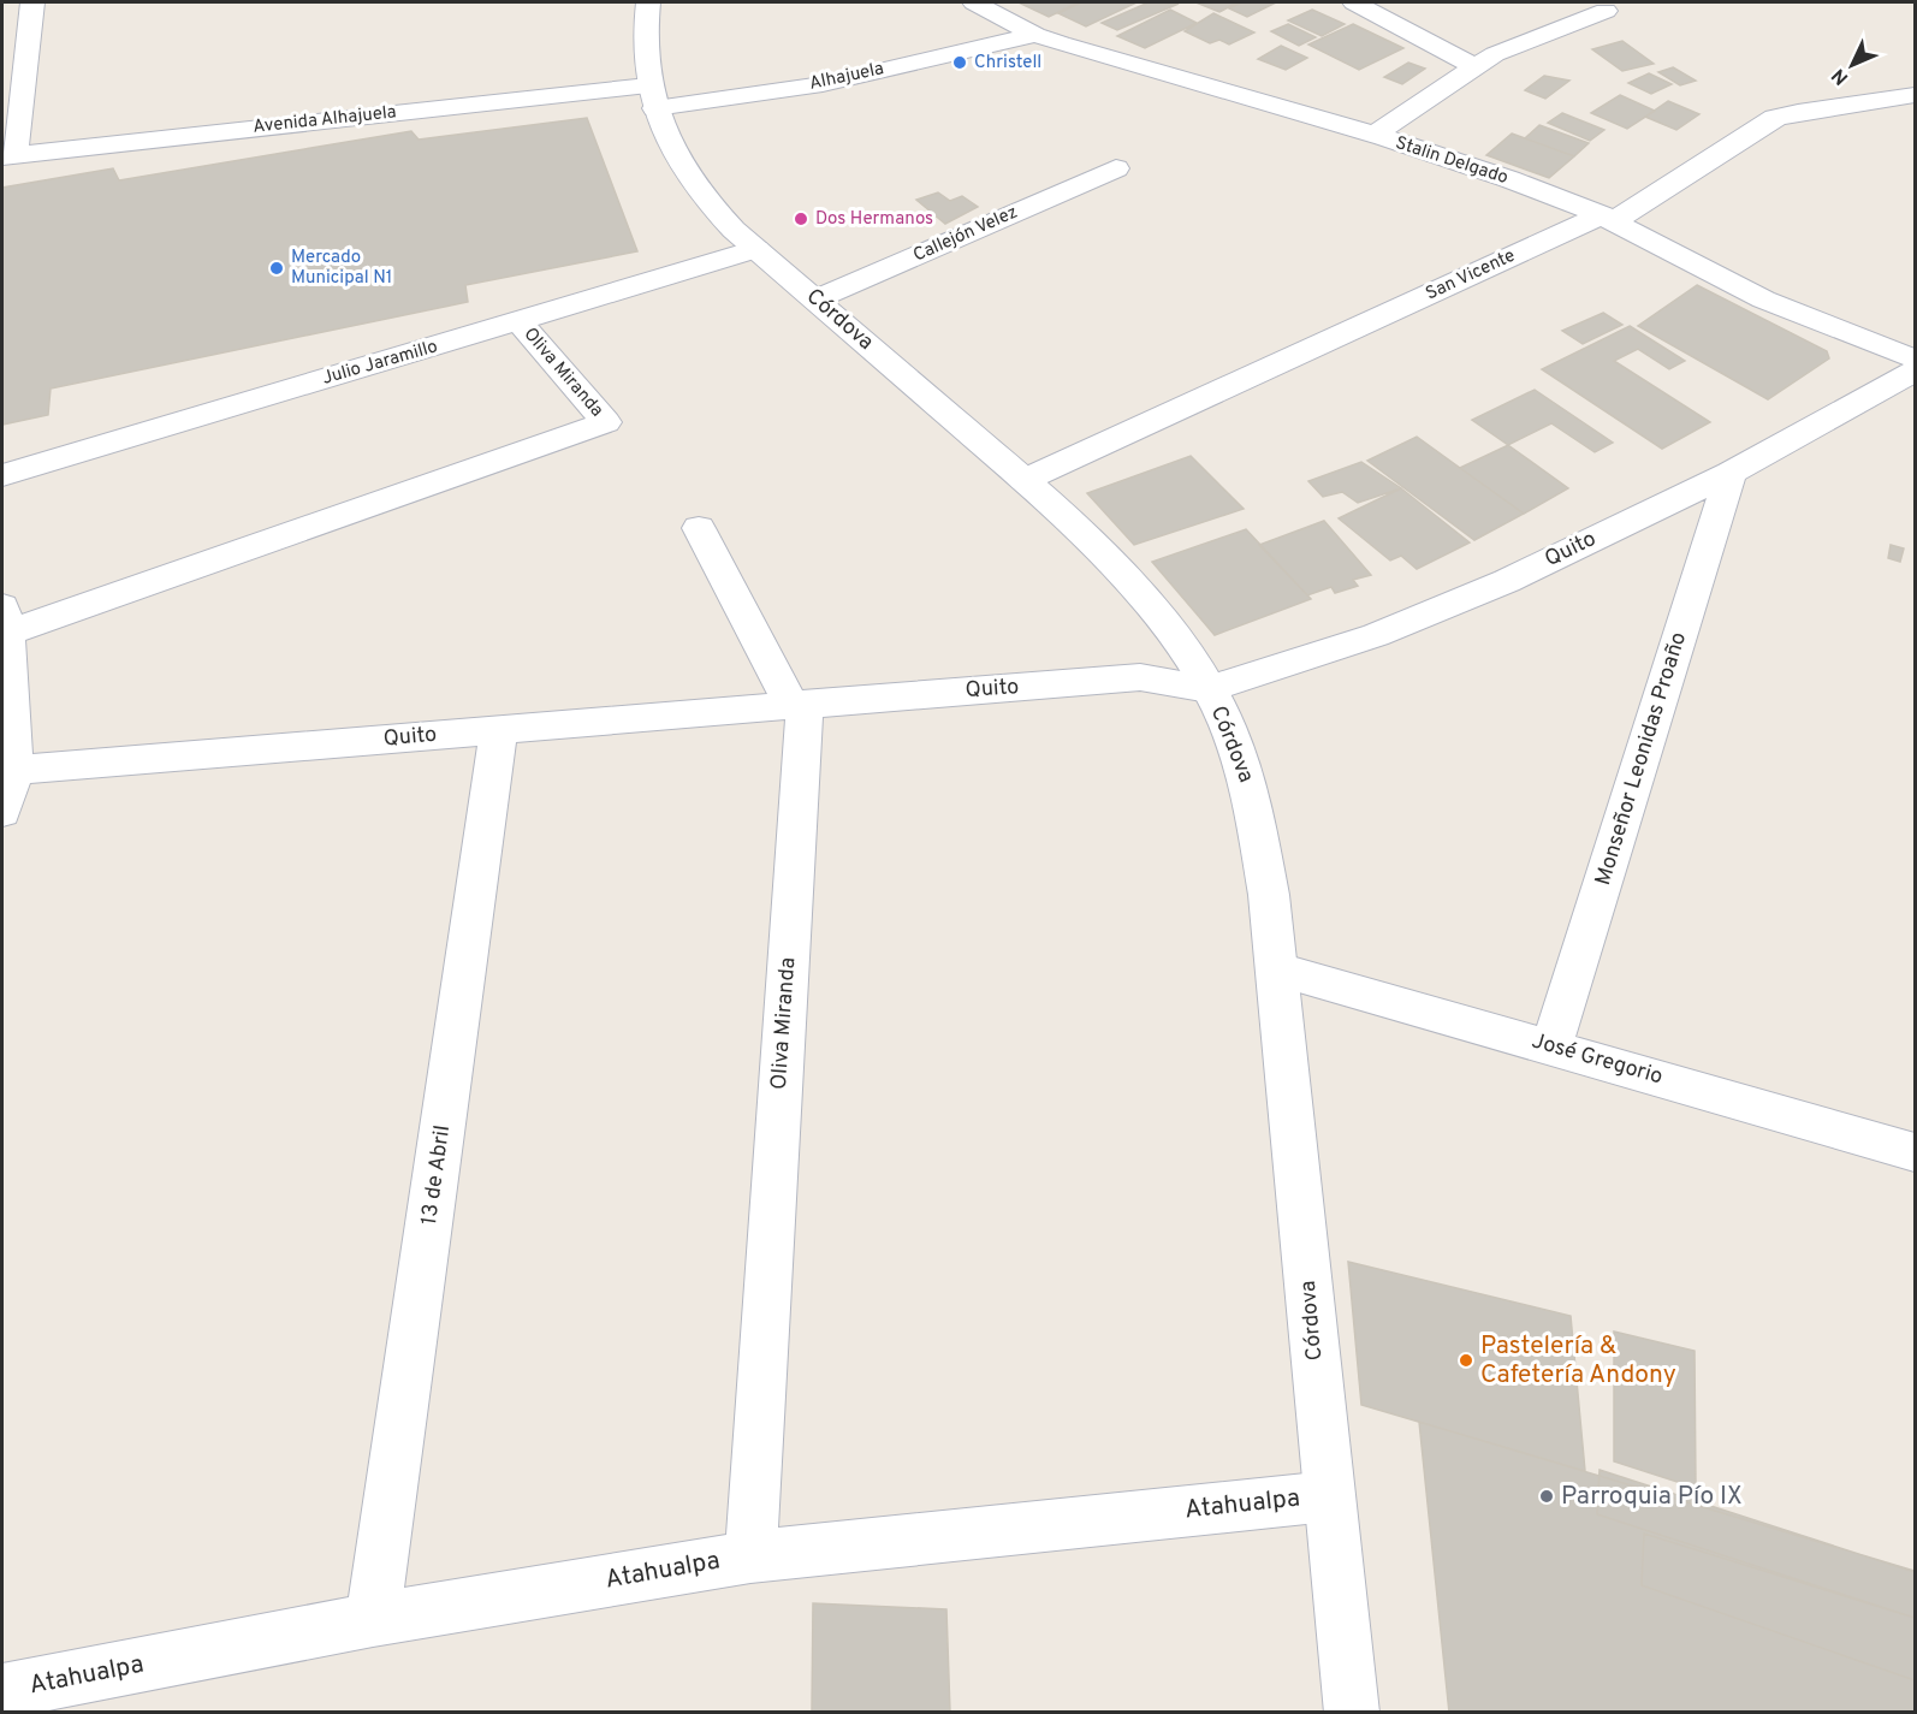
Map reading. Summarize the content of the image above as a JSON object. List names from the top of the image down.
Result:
{
  "streets": {
    "street": [
      "Alhajuela",
      "Avenida Alhajuela",
      "Stalin Delgado",
      "Callejón Velez",
      "San Vicente",
      "Córdova",
      "Julio Jaramillo",
      "Oliva Miranda",
      "Quito",
      "Monseñor Leonidas Proaño",
      "José Gregorio",
      "13 de Abril",
      "Atahualpa"
    ]
  },
  "crossings": [
    ["Alhajuela", "Avenida Alhajuela"],
    ["Alhajuela", "Stalin Delgado"],
    ["Alhajuela", "Córdova"],
    ["Avenida Alhajuela", "Córdova"],
    ["Stalin Delgado", "San Vicente"],
    ["Callejón Velez", "Córdova"],
    ["San Vicente", "Córdova"],
    ["Córdova", "Julio Jaramillo"],
    ["Córdova", "Quito"],
    ["Córdova", "José Gregorio"],
    ["Córdova", "Atahualpa"],
    ["Julio Jaramillo", "Oliva Miranda"],
    ["Oliva Miranda", "Quito"],
    ["Oliva Miranda", "Atahualpa"],
    ["Quito", "Monseñor Leonidas Proaño"],
    ["Quito", "13 de Abril"],
    ["Monseñor Leonidas Proaño", "José Gregorio"],
    ["13 de Abril", "Atahualpa"]
  ],
  "places": [
    "Christell",
    "Dos Hermanos",
    "Mercado Municipal N1",
    "Pastelería & Cafetería Andony",
    "Parroquia Pío IX"
  ],
  "north": "bottom left"
}
